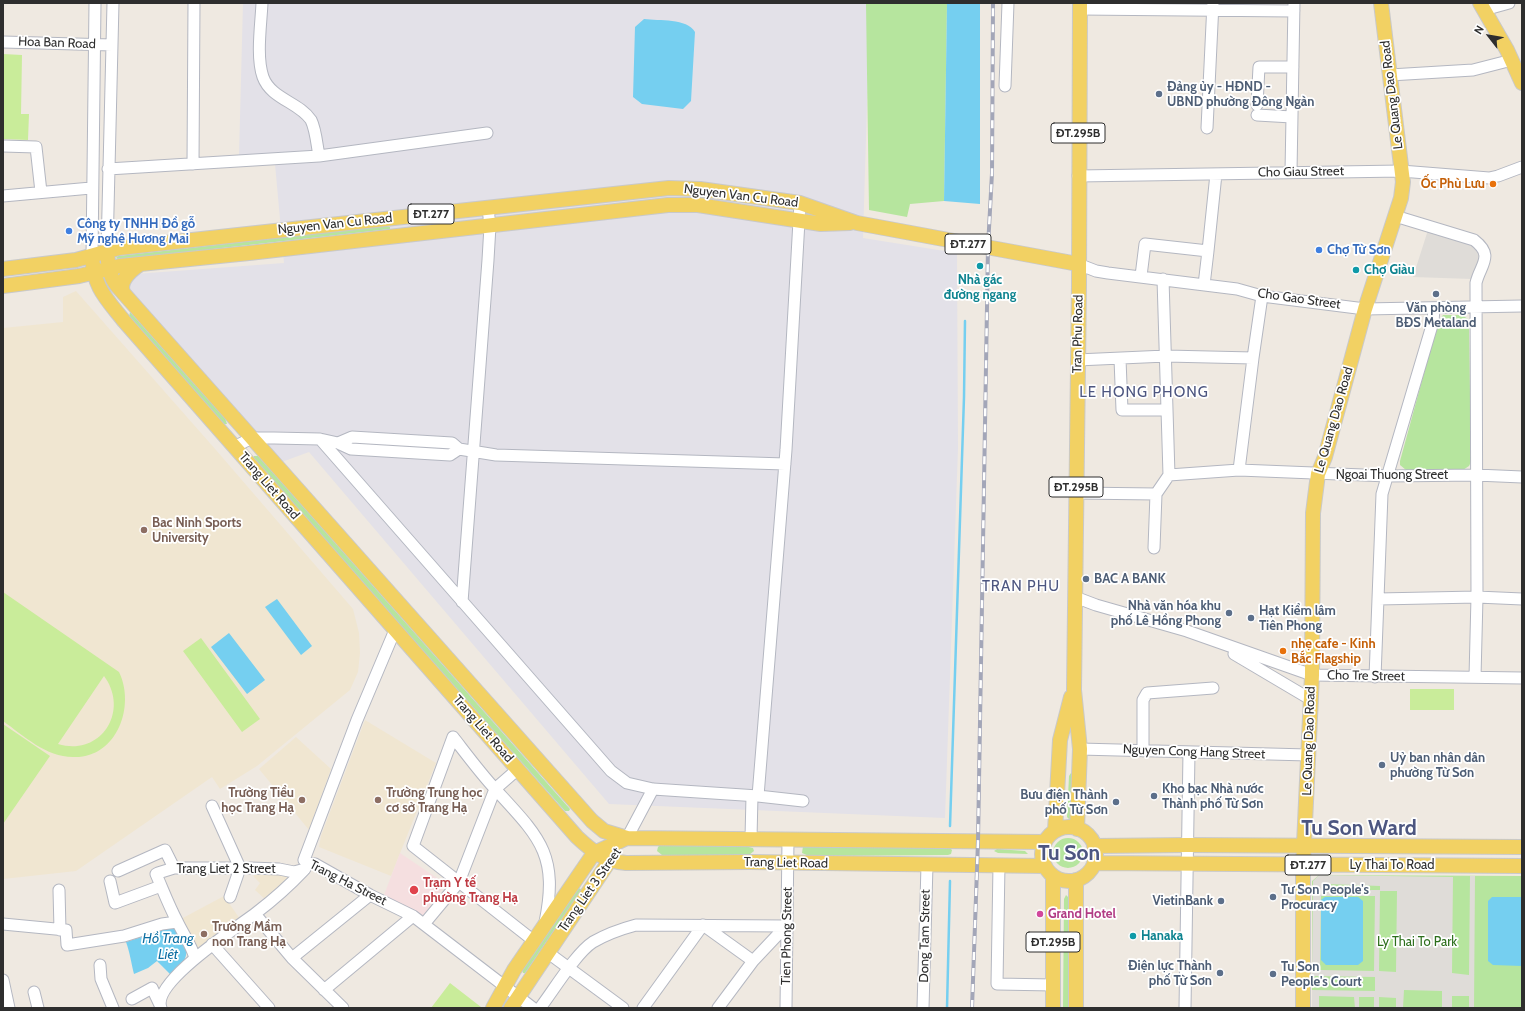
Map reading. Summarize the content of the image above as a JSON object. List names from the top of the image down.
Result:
{
  "streets": {
    "main road": [
      "Le Quang Dao Road",
      "ĐT.295B",
      "Nguyen Van Cu Road",
      "ĐT.277",
      "Tran Phu Road",
      "Trang Liet Road",
      "Ly Thai To Road",
      "Trang Liet 3 Street"
    ],
    "street": [
      "Hoa Ban Road",
      "Cho Giau Street",
      "Cho Gao Street",
      "Ngoai Thuong Street",
      "Cho Tre Street",
      "Nguyen Cong Hang Street",
      "Trang Liet 2 Street",
      "Trang Ha Street",
      "Tien Phong Street",
      "Dong Tam Street"
    ]
  },
  "crossings": [
    ["Le Quang Dao Road", "Cho Giau Street"],
    ["Le Quang Dao Road", "Cho Gao Street"],
    ["Le Quang Dao Road", "Ngoai Thuong Street"],
    ["Le Quang Dao Road", "Cho Tre Street"],
    ["Le Quang Dao Road", "Nguyen Cong Hang Street"],
    ["Le Quang Dao Road", "Ly Thai To Road"],
    ["ĐT.295B", "Tran Phu Road"],
    ["ĐT.295B", "Trang Liet Road"],
    ["ĐT.295B", "Ly Thai To Road"],
    ["Cho Giau Street", "Tran Phu Road"],
    ["Nguyen Van Cu Road", "Cho Gao Street"],
    ["Nguyen Van Cu Road", "Tran Phu Road"],
    ["Nguyen Van Cu Road", "Trang Liet Road"],
    ["Cho Gao Street", "Tran Phu Road"],
    ["Tran Phu Road", "Trang Liet Road"],
    ["Tran Phu Road", "Cho Tre Street"],
    ["Tran Phu Road", "Nguyen Cong Hang Street"],
    ["Tran Phu Road", "Ly Thai To Road"],
    ["Trang Liet Road", "Ly Thai To Road"],
    ["Trang Liet Road", "Trang Ha Street"],
    ["Trang Liet Road", "Trang Liet 3 Street"],
    ["Trang Liet Road", "Tien Phong Street"],
    ["Trang Liet Road", "Dong Tam Street"],
    ["Trang Liet 2 Street", "Trang Ha Street"],
    ["Trang Ha Street", "Trang Liet 3 Street"]
  ],
  "districts": [
    "LE HONG PHONG",
    "TRAN PHU",
    "Tu Son Ward",
    "Tu Son"
  ],
  "water": ["Hồ Trang Liệt"],
  "parks": ["Ly Thai To Park"],
  "places": [
    "Đảng ủy - HĐND - UBND phường Đông Ngàn",
    "Ốc Phù Lưu",
    "Công ty TNHH Đồ gỗ Mỹ nghệ Hương Mai",
    "Chợ Từ Sơn",
    "Nhà gác đường ngang",
    "Chợ Giàu",
    "Văn phòng BĐS Metaland",
    "Bac Ninh Sports University",
    "BAC A BANK",
    "Nhà văn hóa khu phố Lê Hồng Phong",
    "Hạt Kiểm lâm Tiên Phong",
    "nhẹ cafe - Kinh Bắc Flagship",
    "Uỷ ban nhân dân phường Từ Sơn",
    "Kho bạc Nhà nước Thành phố Từ Sơn",
    "Trường Tiểu học Trang Hạ",
    "Trường Trung học cơ sở Trang Hạ",
    "Bưu điện Thành phố Từ Sơn",
    "Trạm Y tế phường Trang Hạ",
    "Tư Son People's Procuracy",
    "VietinBank",
    "Grand Hotel",
    "Trường Mầm non Trang Hạ",
    "Hanaka",
    "Điện lực Thành phố Từ Sơn",
    "Tu Son People's Court"
  ],
  "north": "top left"
}
